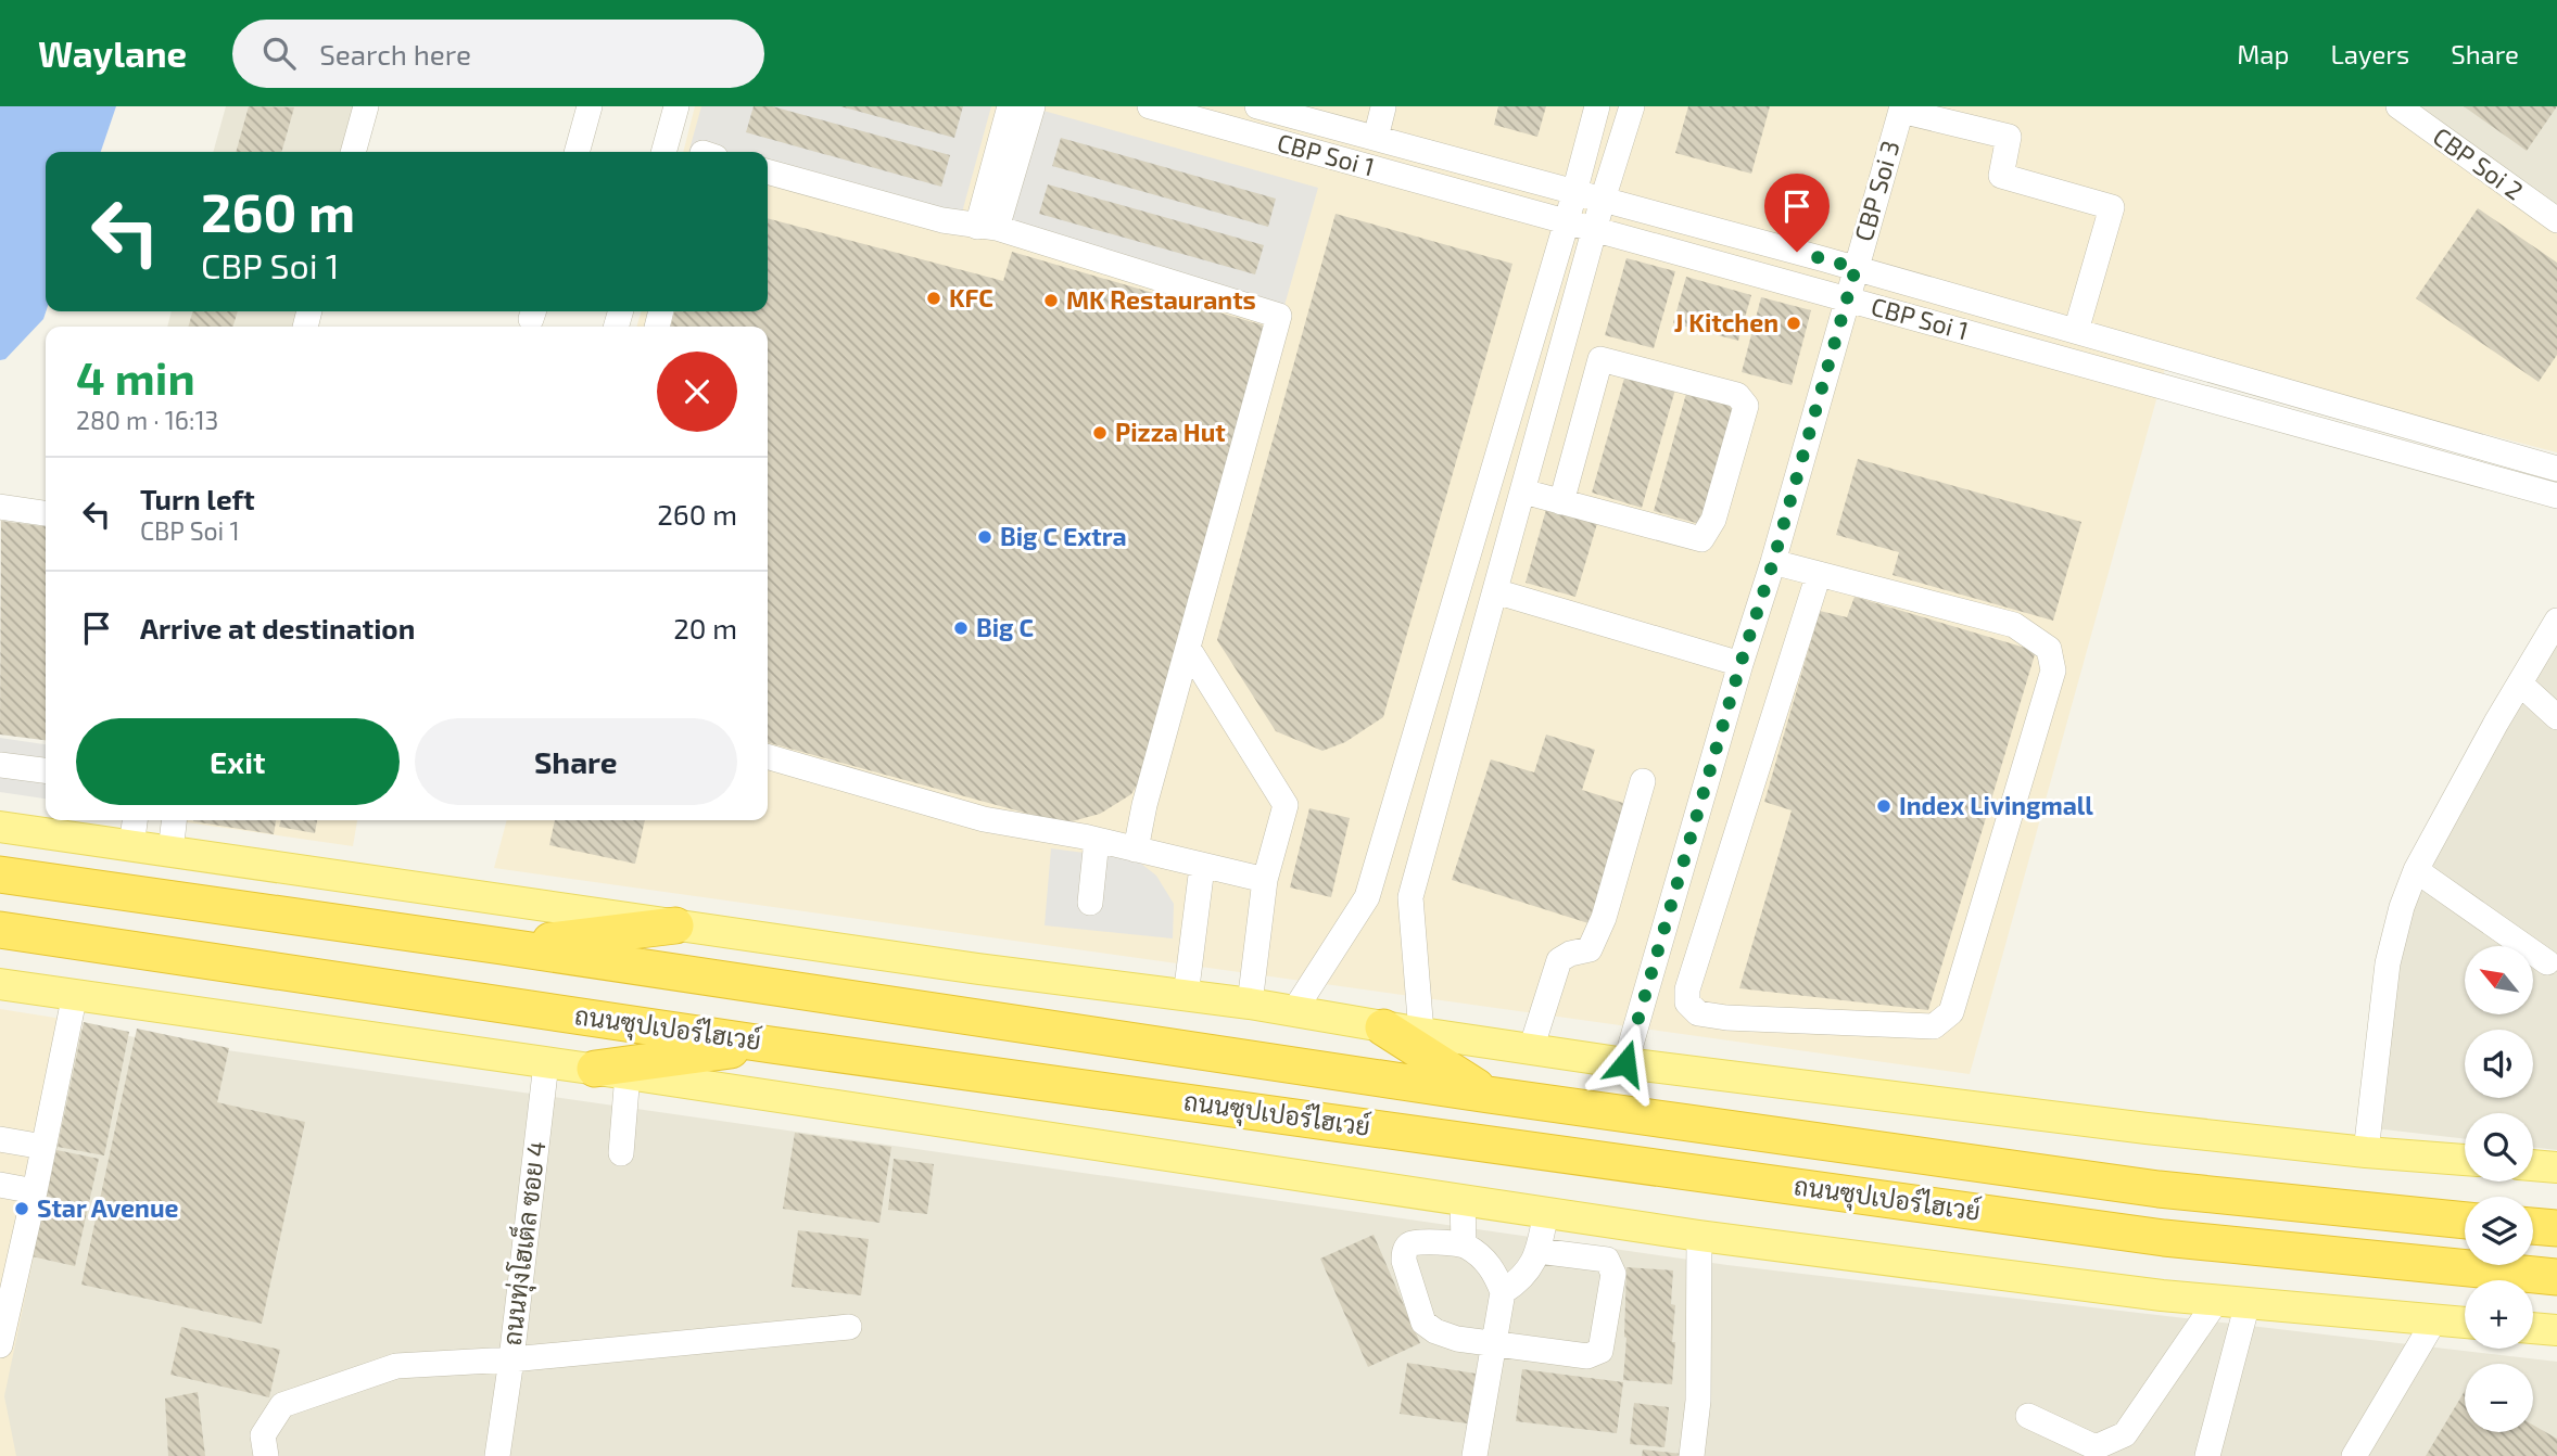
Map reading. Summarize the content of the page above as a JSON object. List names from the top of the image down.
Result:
{
  "streets": {
    "highway": ["ถนนซุปเปอร์ไฮเวย์"],
    "street": [
      "CBP Soi 1",
      "CBP Soi 2",
      "CBP Soi 3",
      "ถนนทุ่งโฮเต็ล ซอย 4"
    ]
  },
  "crossings": [
    ["CBP Soi 1", "CBP Soi 3"]
  ],
  "places": [
    "KFC",
    "MK Restaurants",
    "J Kitchen",
    "Pizza Hut",
    "Big C Extra",
    "Big C",
    "Index Livingmall",
    "Star Avenue"
  ],
  "north": "top left",
  "page": {
    "header": "Waylane",
    "search": "Search here",
    "nav": ["Map", "Layers", "Share"],
    "turn": ["260 m", "CBP Soi 1"],
    "heading": ["4 min", "280 m · 16:13"],
    "list": [
      {
        "name": "Turn left",
        "note": "CBP Soi 1",
        "value": "260 m"
      },
      {
        "name": "Arrive at destination",
        "value": "20 m"
      }
    ],
    "buttons": ["Exit", "Share"],
    "map_buttons": ["+", "−"]
  }
}
